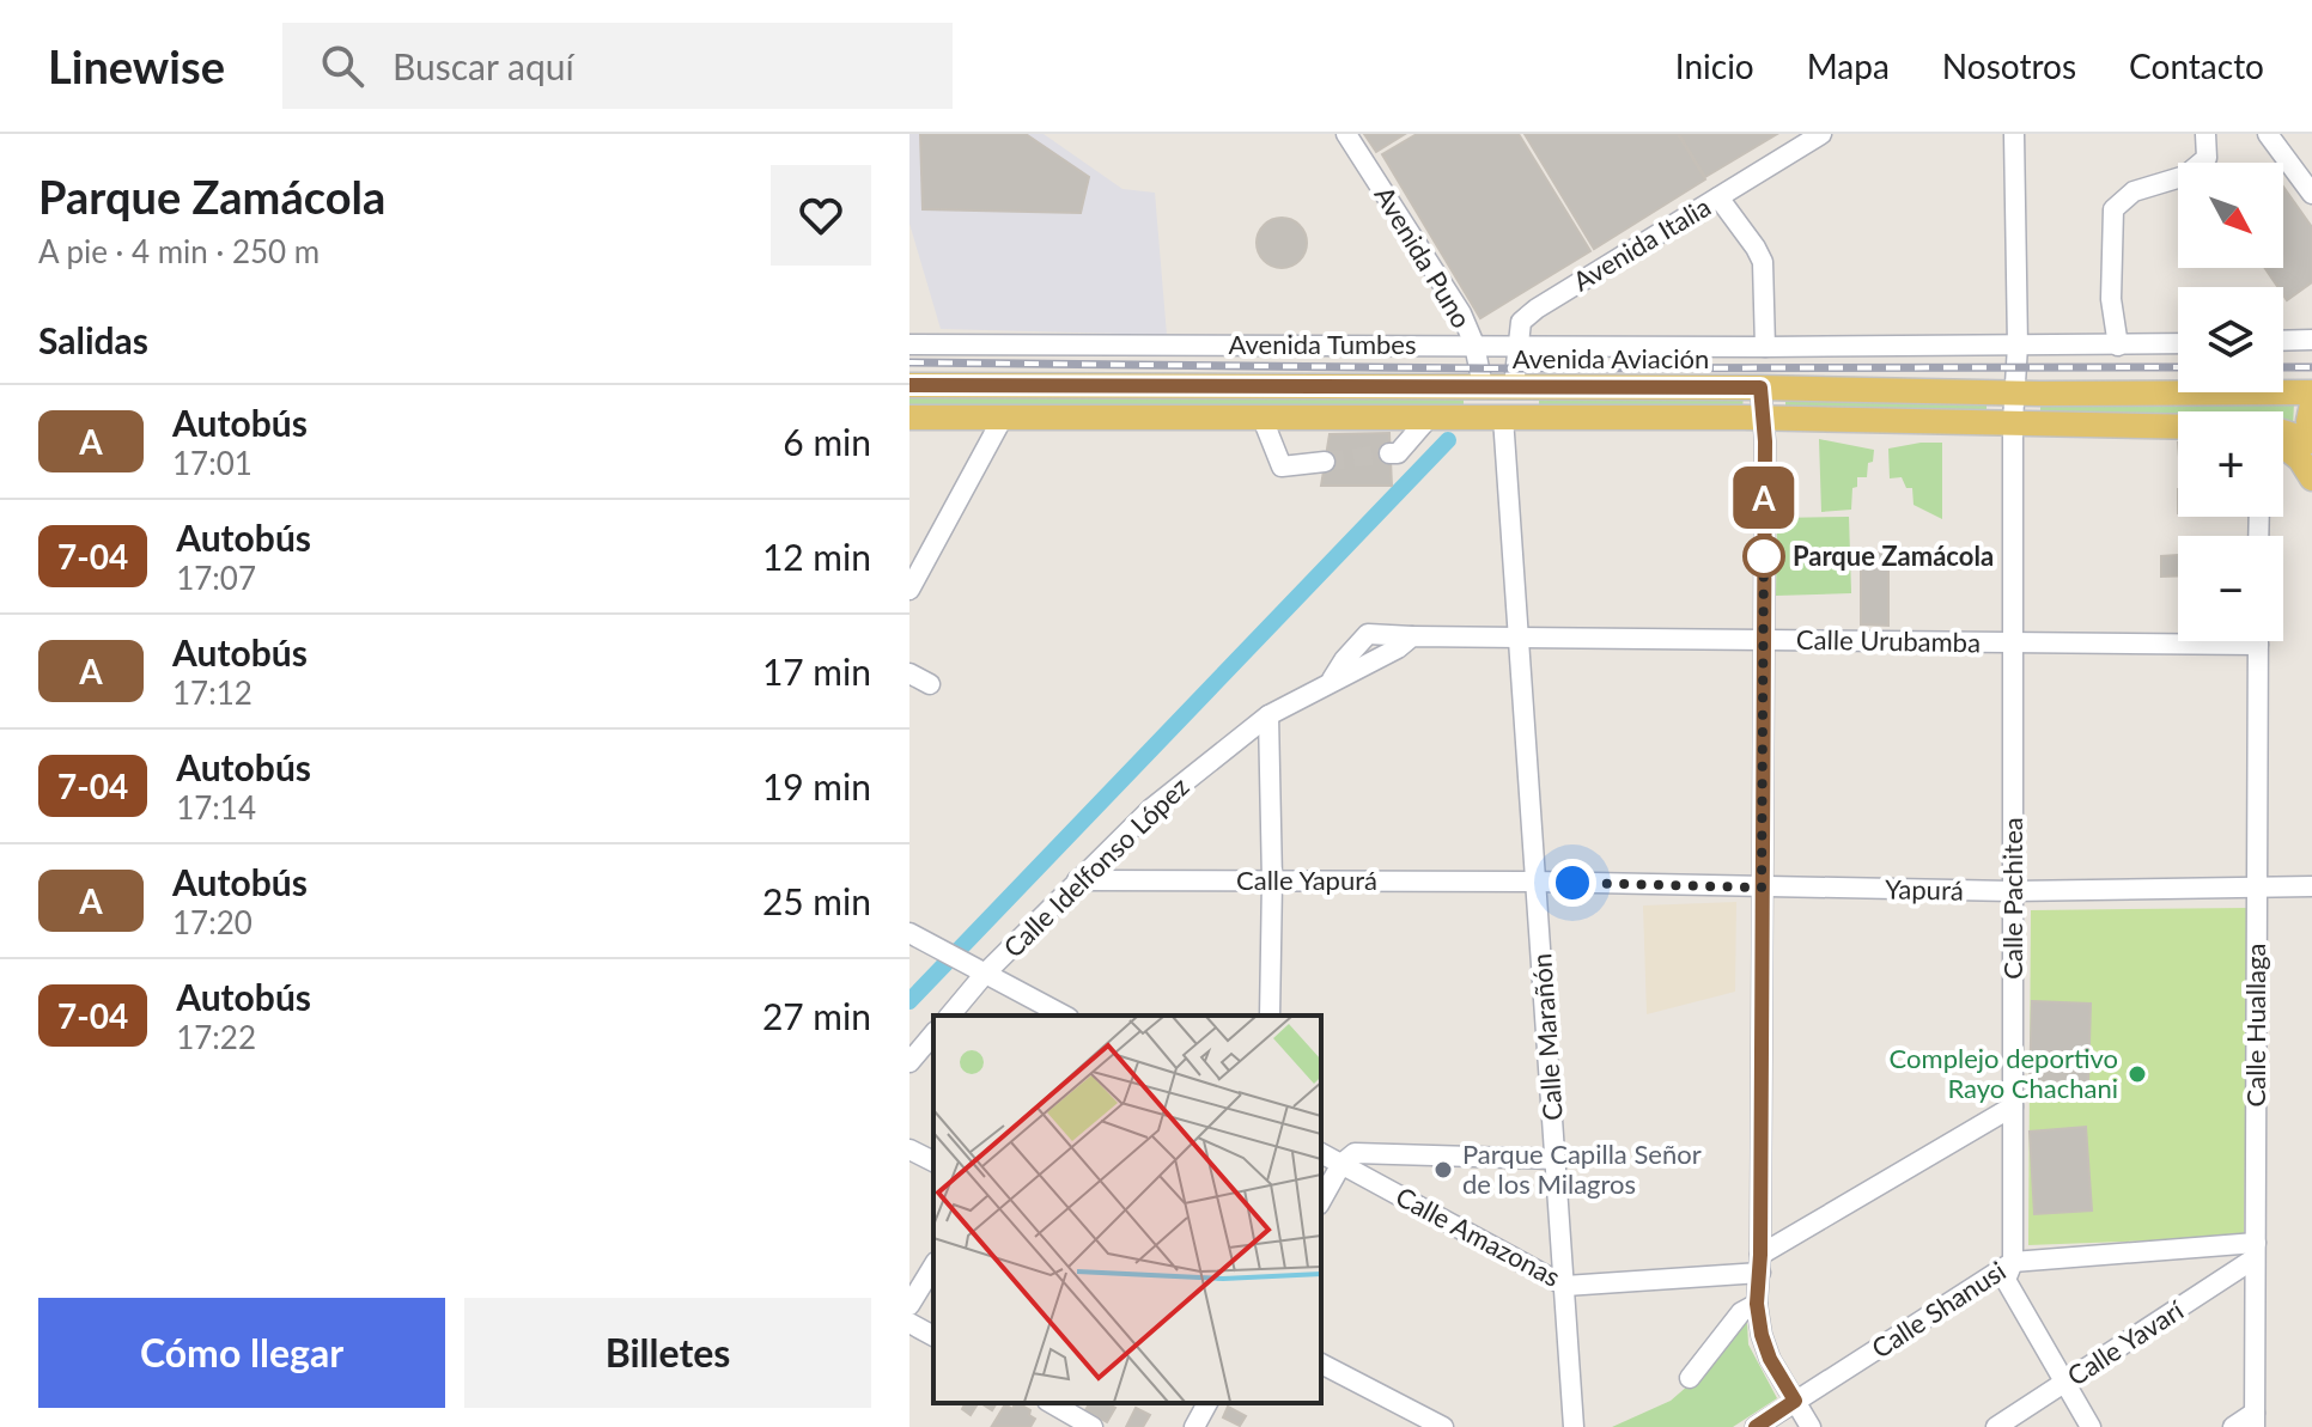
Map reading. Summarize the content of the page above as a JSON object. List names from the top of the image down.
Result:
{
  "streets": {
    "main road": ["Avenida Aviación"],
    "street": [
      "Avenida Italia",
      "Avenida Puno",
      "Avenida Tumbes",
      "Calle Urubamba",
      "Calle Idelfonso López",
      "Calle Yapurá",
      "Yapurá",
      "Calle Pachitea",
      "Calle Huallaga",
      "Calle Marañón",
      "Calle Amazonas",
      "Calle Shanusi",
      "Calle Yavarí"
    ]
  },
  "crossings": [
    ["Avenida Italia", "Avenida Tumbes"],
    ["Avenida Italia", "Avenida Aviación"],
    ["Avenida Puno", "Avenida Tumbes"],
    ["Avenida Puno", "Avenida Aviación"],
    ["Avenida Tumbes", "Calle Pachitea"],
    ["Avenida Aviación", "Calle Pachitea"],
    ["Calle Urubamba", "Calle Idelfonso López"],
    ["Calle Urubamba", "Calle Pachitea"],
    ["Calle Urubamba", "Calle Marañón"],
    ["Calle Idelfonso López", "Calle Yapurá"],
    ["Calle Idelfonso López", "Calle Marañón"],
    ["Calle Yapurá", "Yapurá"],
    ["Calle Yapurá", "Calle Marañón"],
    ["Yapurá", "Calle Pachitea"],
    ["Yapurá", "Calle Huallaga"],
    ["Yapurá", "Calle Marañón"],
    ["Calle Pachitea", "Calle Amazonas"],
    ["Calle Pachitea", "Calle Shanusi"],
    ["Calle Pachitea", "Calle Yavarí"],
    ["Calle Huallaga", "Calle Shanusi"],
    ["Calle Huallaga", "Calle Yavarí"],
    ["Calle Marañón", "Calle Amazonas"],
    ["Calle Shanusi", "Calle Yavarí"]
  ],
  "places": ["Parque Zamácola", "Complejo deportivo Rayo Chachani", "Parque Capilla Señor de los Milagros"],
  "lines": ["bus line A"],
  "north": "bottom right",
  "page": {
    "header": "Linewise",
    "search": "Buscar aquí",
    "nav": [
      "Inicio",
      "Mapa",
      "Nosotros",
      "Contacto"
    ],
    "heading": [
      ["Parque Zamácola", "A pie · 4 min · 250 m"],
      "Salidas"
    ],
    "on_map": "A",
    "map_buttons": ["+", "−"],
    "list": [
      {
        "mark": "A",
        "name": "Autobús",
        "note": "17:01",
        "value": "6 min"
      },
      {
        "mark": "7-04",
        "name": "Autobús",
        "note": "17:07",
        "value": "12 min"
      },
      {
        "mark": "A",
        "name": "Autobús",
        "note": "17:12",
        "value": "17 min"
      },
      {
        "mark": "7-04",
        "name": "Autobús",
        "note": "17:14",
        "value": "19 min"
      },
      {
        "mark": "A",
        "name": "Autobús",
        "note": "17:20",
        "value": "25 min"
      },
      {
        "mark": "7-04",
        "name": "Autobús",
        "note": "17:22",
        "value": "27 min"
      }
    ],
    "buttons": ["Cómo llegar", "Billetes"]
  }
}
